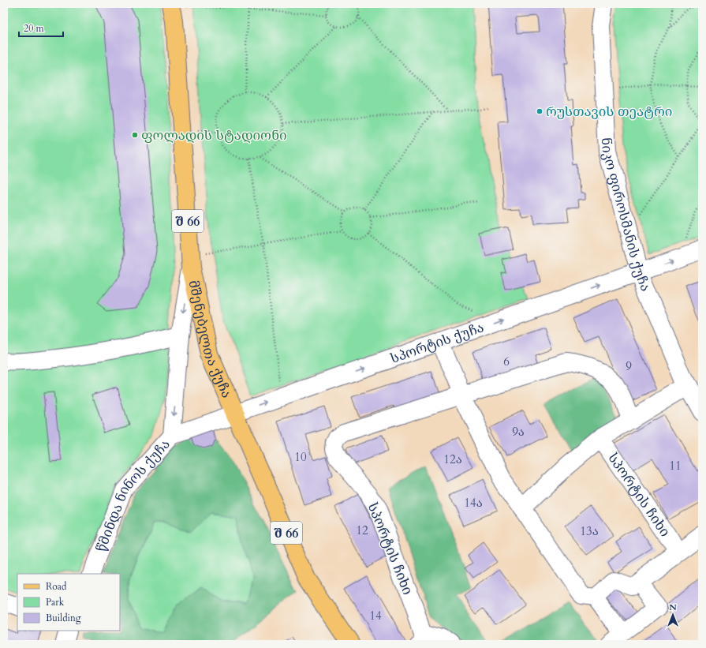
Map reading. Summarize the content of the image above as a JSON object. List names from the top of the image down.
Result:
{
  "streets": {
    "main road": ["შ 66", "მშენებელთა ქუჩა"],
    "street": [
      "ნიკო ფიროსმანის ქუჩა",
      "სპორტის ქუჩა",
      "სპორტის ჩიხი",
      "წმინდა ნინოს ქუჩა"
    ]
  },
  "crossings": [
    ["ნიკო ფიროსმანის ქუჩა", "სპორტის ქუჩა"],
    ["ნიკო ფიროსმანის ქუჩა", "სპორტის ჩიხი"],
    ["მშენებელთა ქუჩა", "სპორტის ქუჩა"],
    ["მშენებელთა ქუჩა", "წმინდა ნინოს ქუჩა"],
    ["სპორტის ქუჩა", "წმინდა ნინოს ქუჩა"]
  ],
  "one_way": ["სპორტის ქუჩა", "წმინდა ნინოს ქუჩა"],
  "places": ["რუსთავის თეატრი", "ფოლადის სტადიონი"],
  "house_numbers": [
    "6",
    "9",
    "9ა",
    "10",
    "12ა",
    "11",
    "14ა",
    "12",
    "13ა",
    "14"
  ],
  "legend": ["Road", "Park", "Building"],
  "scale_bar": "20 m",
  "north": "top"
}
